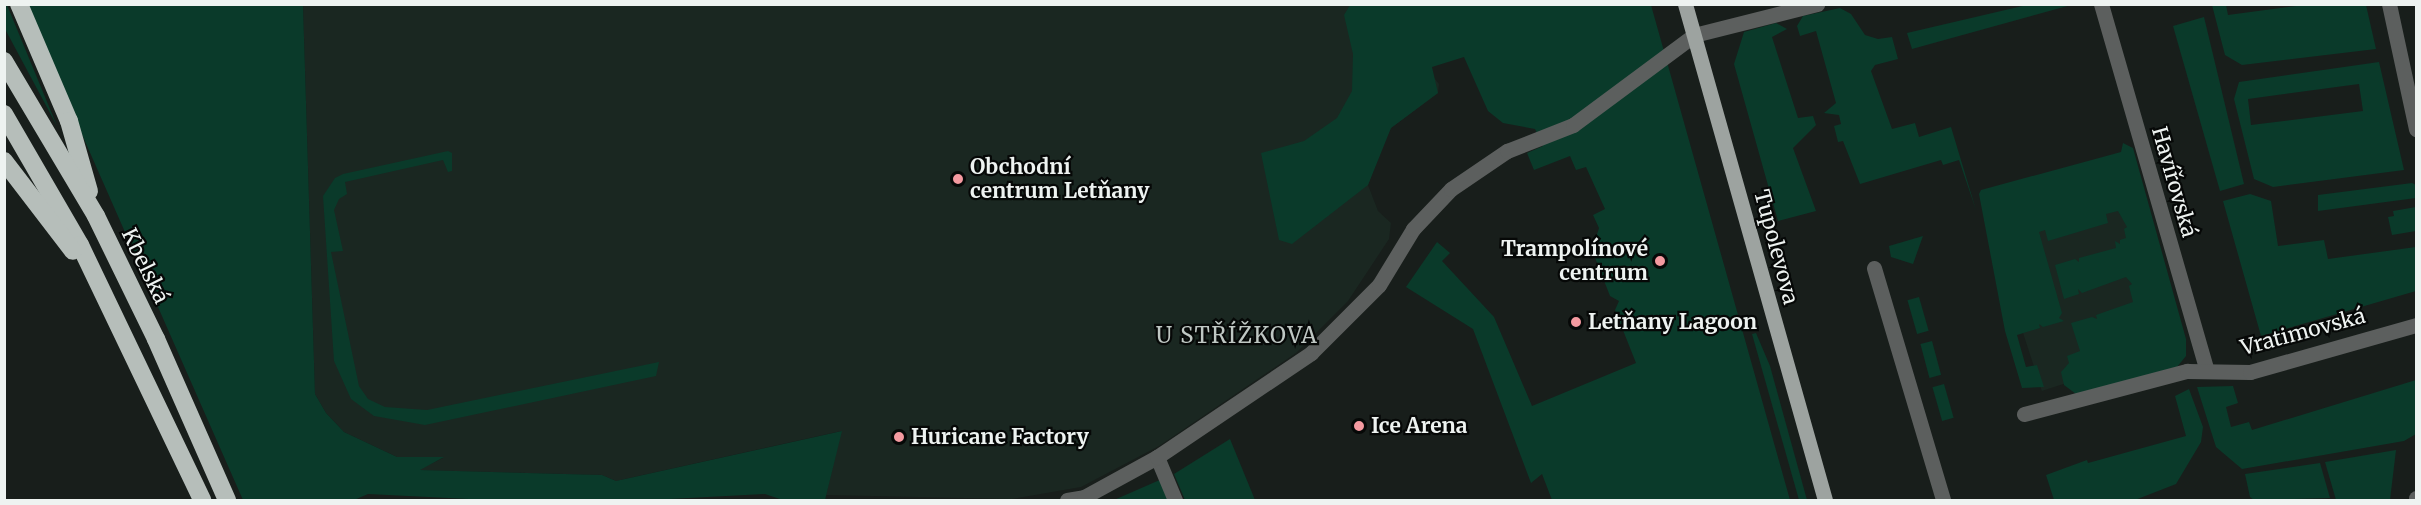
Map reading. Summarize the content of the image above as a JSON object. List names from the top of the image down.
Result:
{
  "streets": {
    "highway": ["Kbelská"],
    "main road": ["Tupolevova"],
    "street": ["Havířovská", "Vratimovská"]
  },
  "crossings": [
    ["Havířovská", "Vratimovská"]
  ],
  "districts": ["U STŘÍŽKOVA"],
  "places": [
    "Obchodní centrum Letňany",
    "Trampolínové centrum",
    "Letňany Lagoon",
    "Ice Arena",
    "Huricane Factory"
  ]
}
